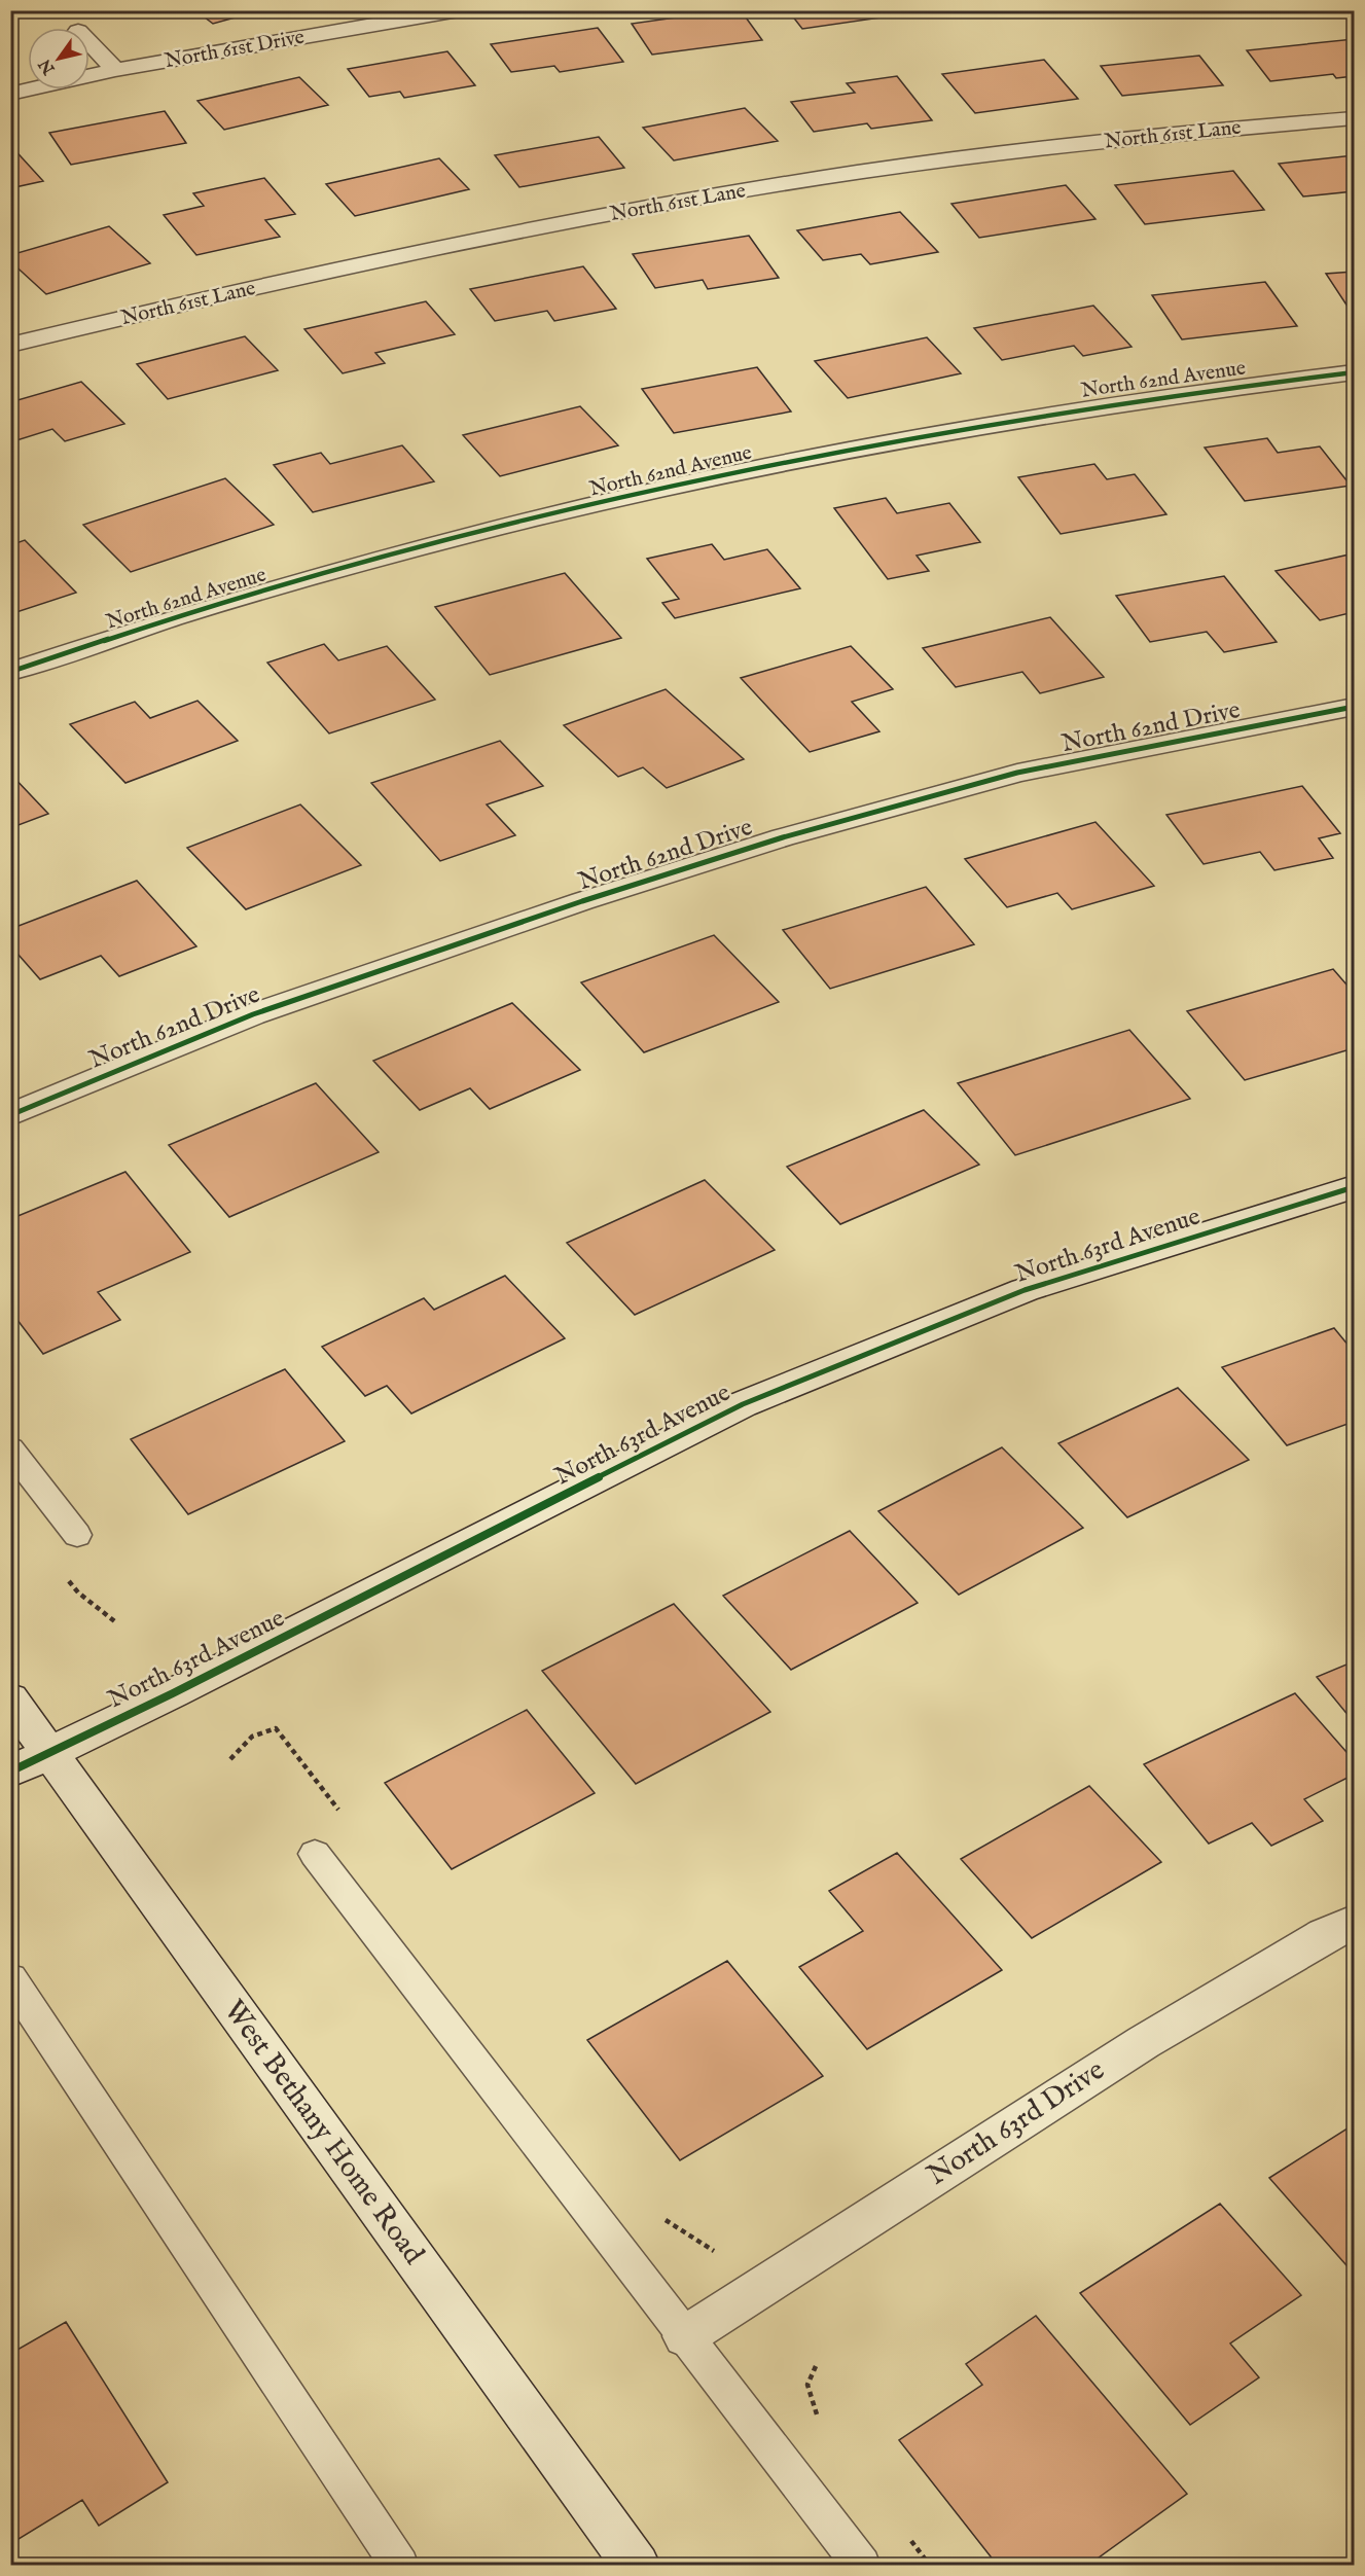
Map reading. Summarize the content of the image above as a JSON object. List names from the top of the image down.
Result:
{
  "streets": {
    "street": [
      "North 61st Drive",
      "North 61st Lane",
      "North 62nd Avenue",
      "North 62nd Drive",
      "North 63rd Avenue",
      "North 63rd Drive",
      "West Bethany Home Road"
    ]
  },
  "crossings": [
    ["North 63rd Avenue", "West Bethany Home Road"]
  ],
  "north": "bottom left"
}
